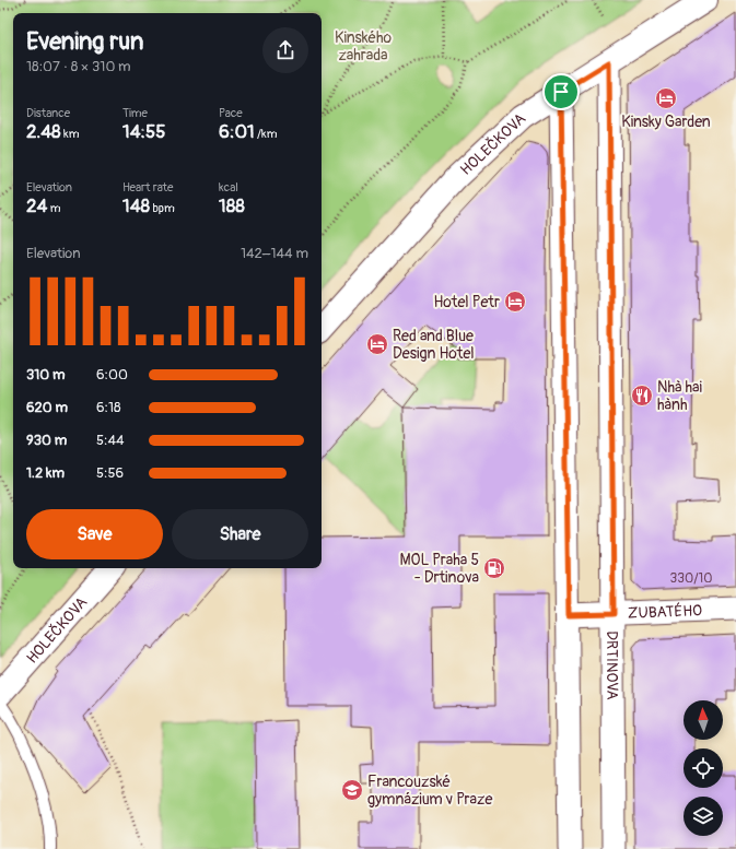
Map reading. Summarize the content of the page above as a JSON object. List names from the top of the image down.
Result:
{
  "streets": {
    "street": ["HOLEČKOVA", "ZUBATÉHO", "DRTINOVA"]
  },
  "crossings": [
    ["HOLEČKOVA", "DRTINOVA"],
    ["ZUBATÉHO", "DRTINOVA"]
  ],
  "parks": ["Kinského zahrada"],
  "places": {
    "hotel": ["Kinsky Garden", "Hotel Petr", "Red and Blue Design Hotel"],
    "restaurant": ["Nhà hai hành"],
    "fuel station": ["MOL Praha 5 - Drtinova"],
    "school or university": ["Francouzské gymnázium v Praze"]
  },
  "house_numbers": ["330/10"],
  "north": "top",
  "page": {
    "heading": ["Evening run", "18:07 · 8 × 310 m"],
    "stats": [
      ["Distance", "2.48 km"],
      ["Time", "14:55"],
      ["Pace", "6:01 /km"],
      ["Elevation", "24 m"],
      ["Heart rate", "148 bpm"],
      ["kcal", "188"]
    ],
    "chart": ["Elevation", "142–144 m"],
    "list": [
      {
        "name": "310 m",
        "note": "6:00"
      },
      {
        "name": "620 m",
        "note": "6:18"
      },
      {
        "name": "930 m",
        "note": "5:44"
      },
      {
        "name": "1.2 km",
        "note": "5:56"
      }
    ],
    "buttons": ["Save", "Share"]
  }
}
